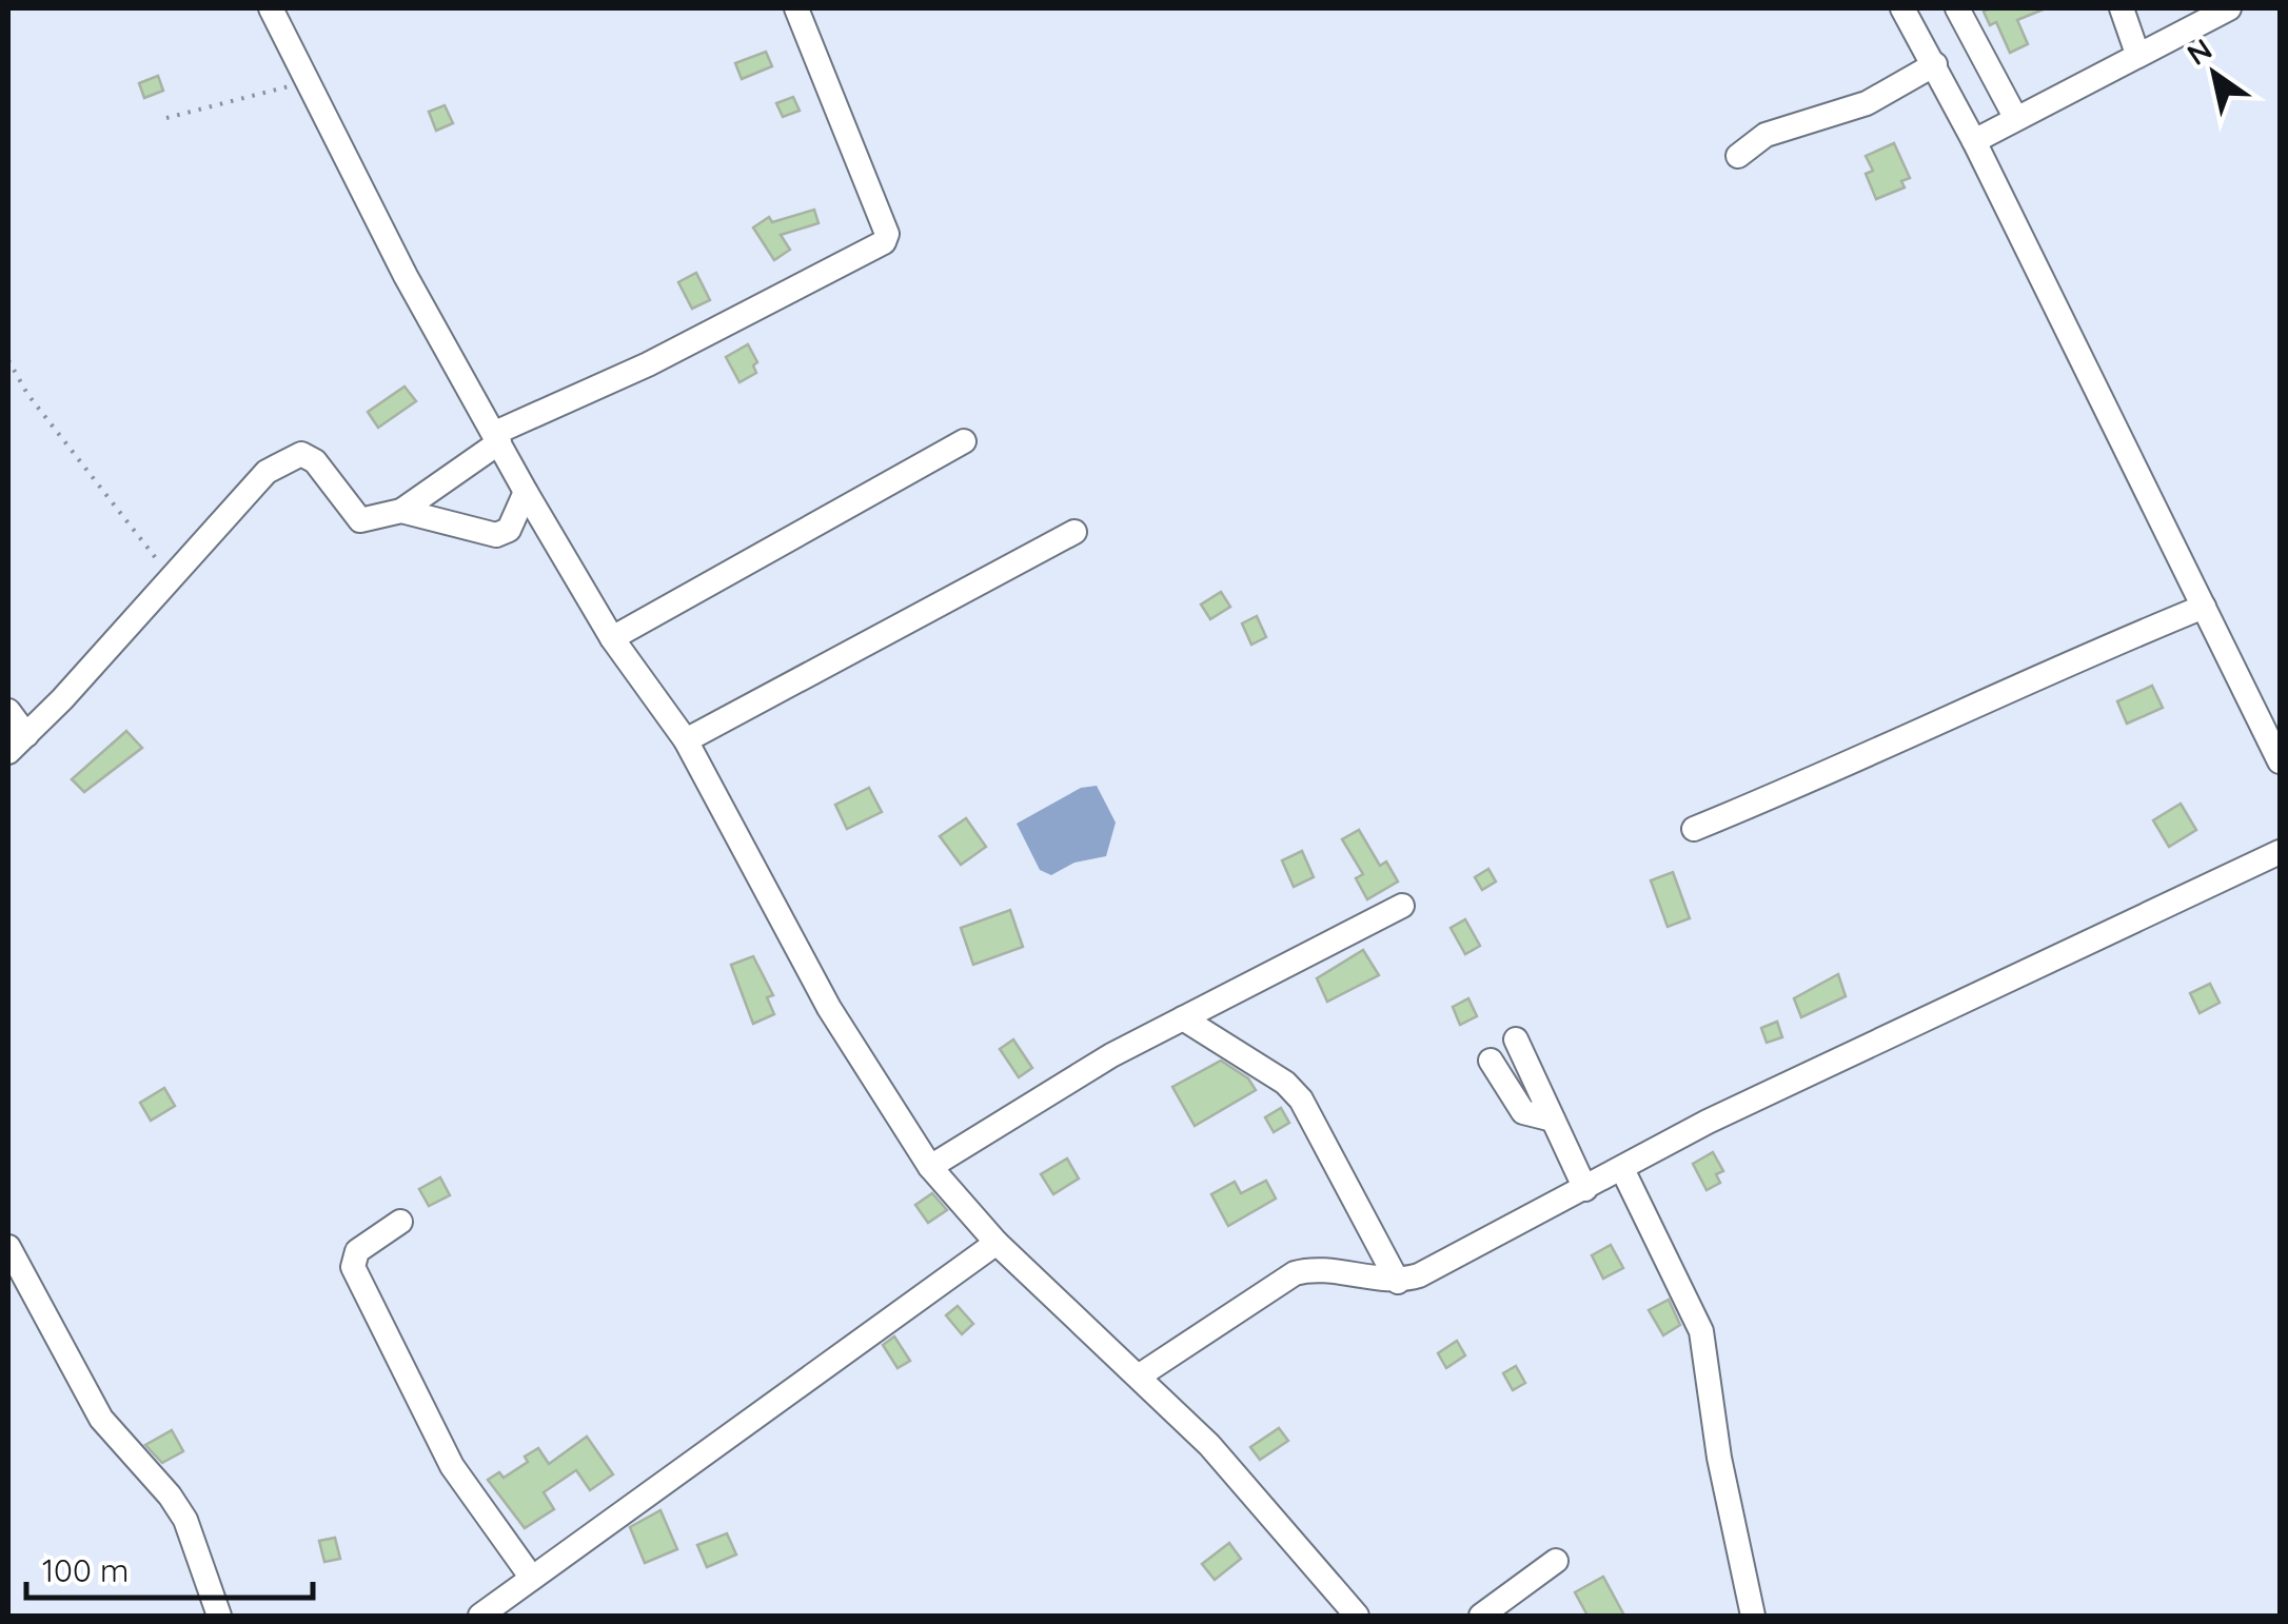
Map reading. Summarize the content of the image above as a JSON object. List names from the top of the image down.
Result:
{
  "scale_bar": "100 m",
  "north": "top left"
}
